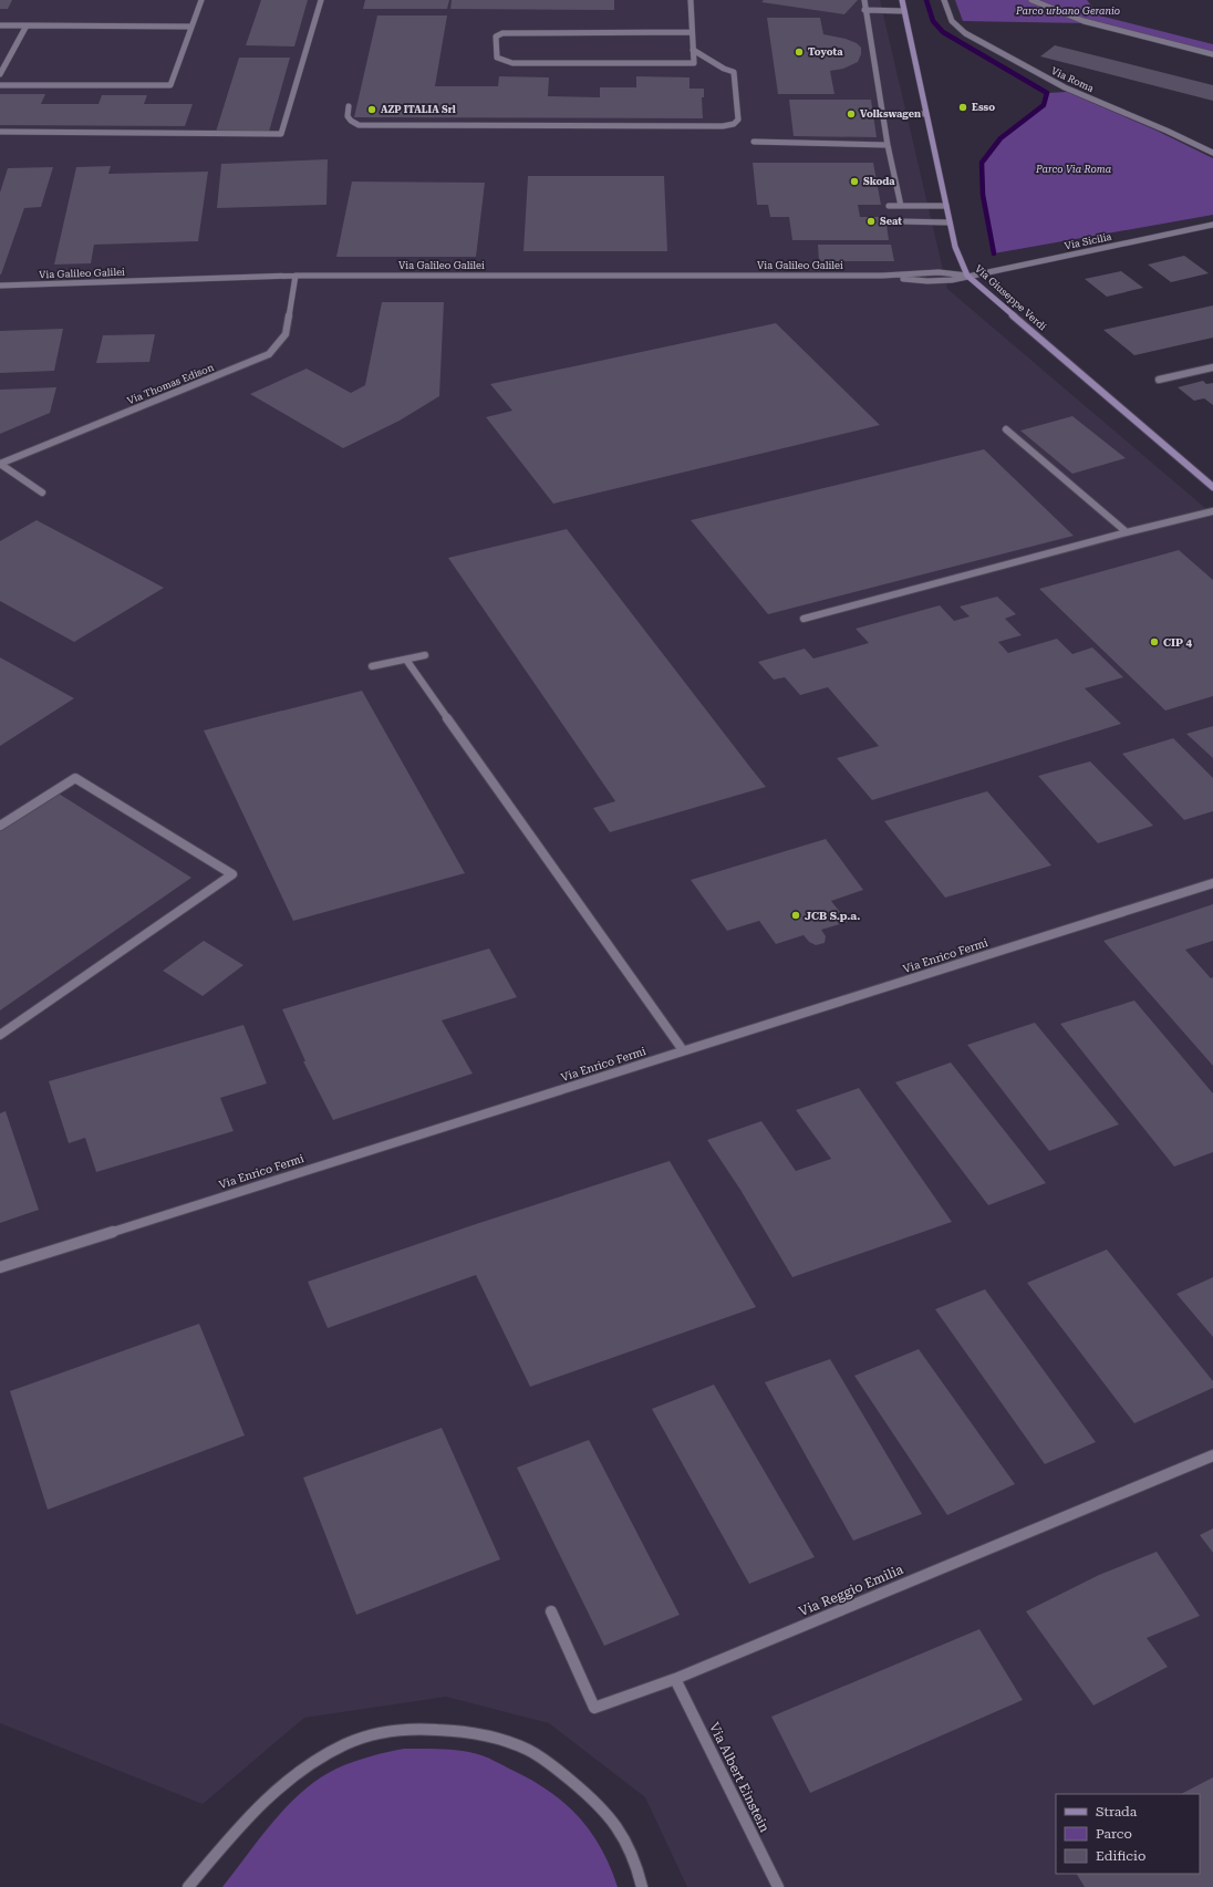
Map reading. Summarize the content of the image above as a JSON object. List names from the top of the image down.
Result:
{
  "streets": {
    "main road": ["Via Giuseppe Verdi"],
    "street": [
      "Via Roma",
      "Via Sicilia",
      "Via Galileo Galilei",
      "Via Thomas Edison",
      "Via Enrico Fermi",
      "Via Reggio Emilia",
      "Via Albert Einstein"
    ]
  },
  "crossings": [
    ["Via Sicilia", "Via Galileo Galilei"],
    ["Via Sicilia", "Via Giuseppe Verdi"],
    ["Via Galileo Galilei", "Via Giuseppe Verdi"],
    ["Via Galileo Galilei", "Via Thomas Edison"],
    ["Via Reggio Emilia", "Via Albert Einstein"]
  ],
  "parks": ["Parco urbano Geranio", "Parco Via Roma"],
  "places": [
    "Toyota",
    "Esso",
    "AZP ITALIA Srl",
    "Volkswagen",
    "Skoda",
    "Seat",
    "CIP 4",
    "JCB S.p.a."
  ],
  "legend": ["Strada", "Parco", "Edificio"]
}
